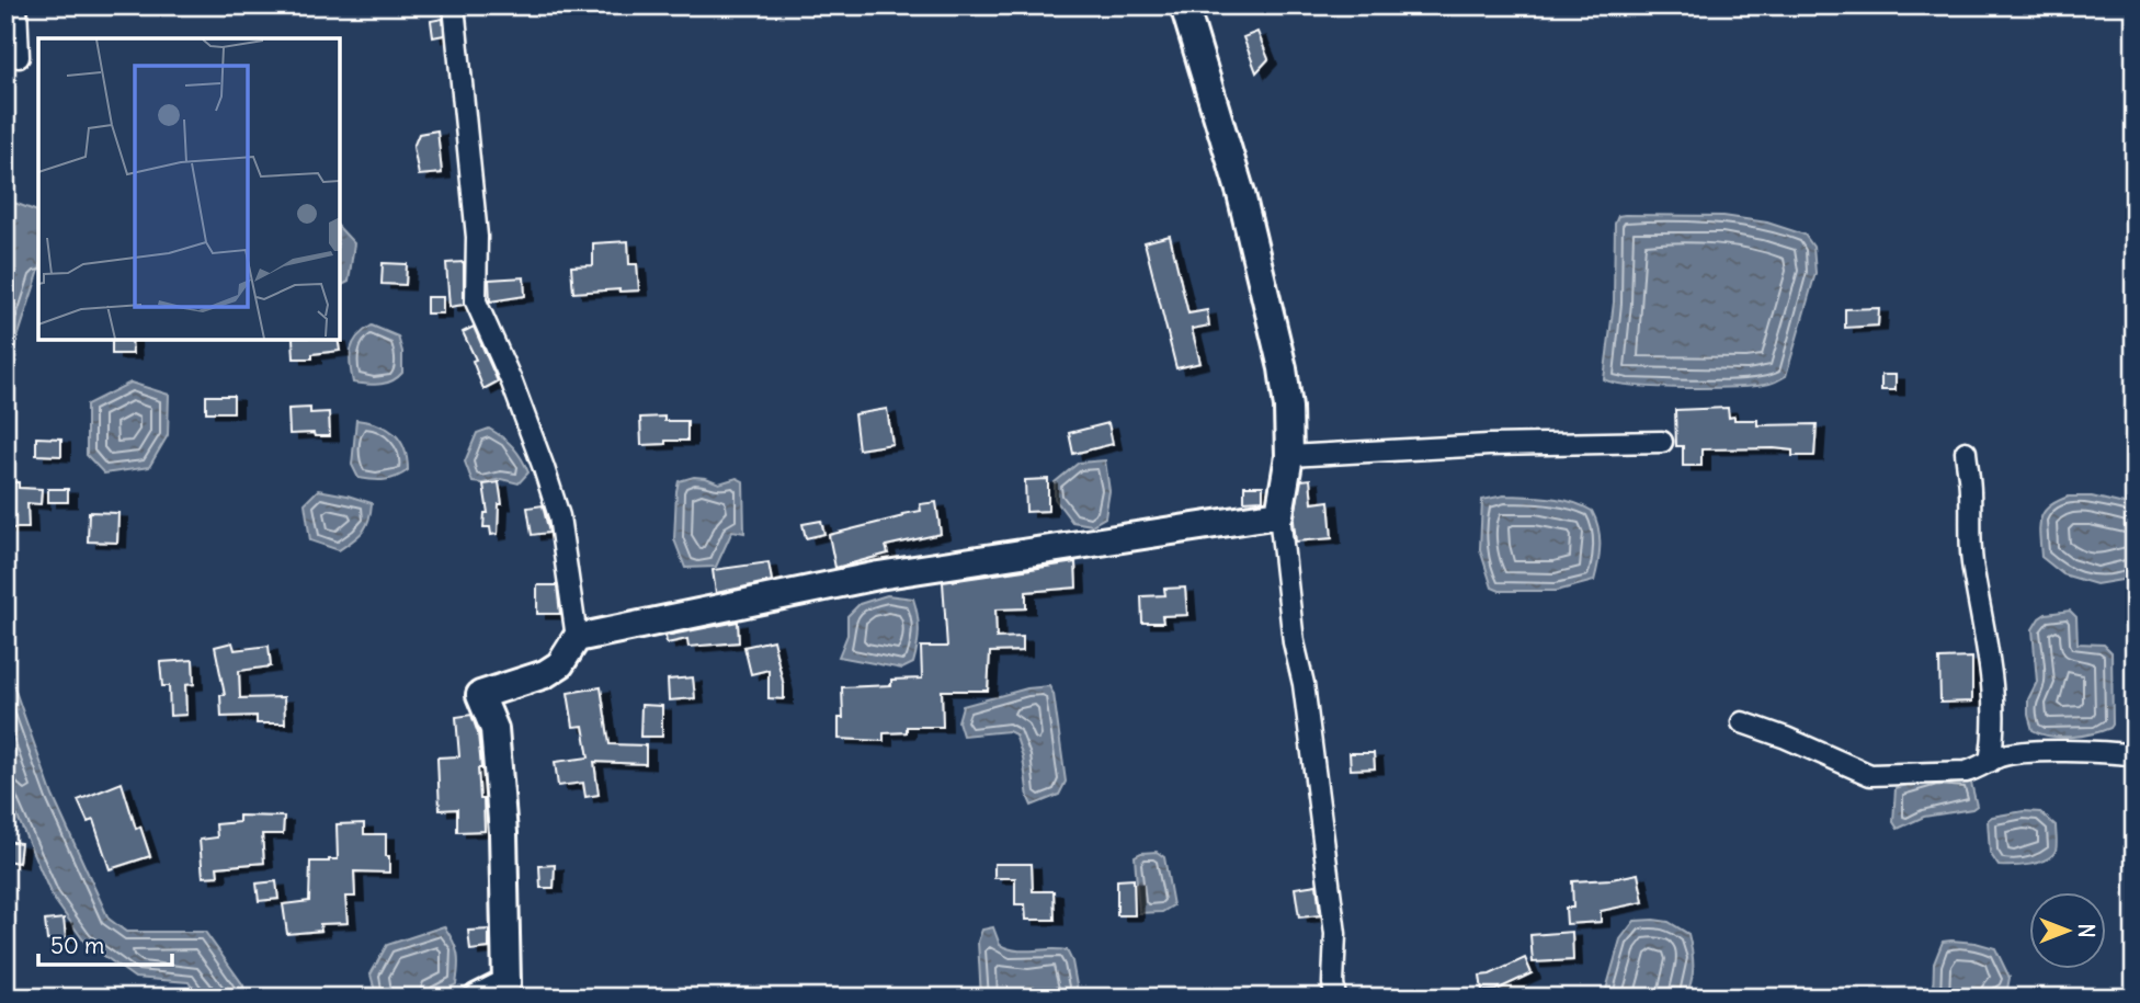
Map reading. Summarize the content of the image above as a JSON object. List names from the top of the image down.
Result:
{
  "scale_bar": "50 m",
  "north": "right"
}
